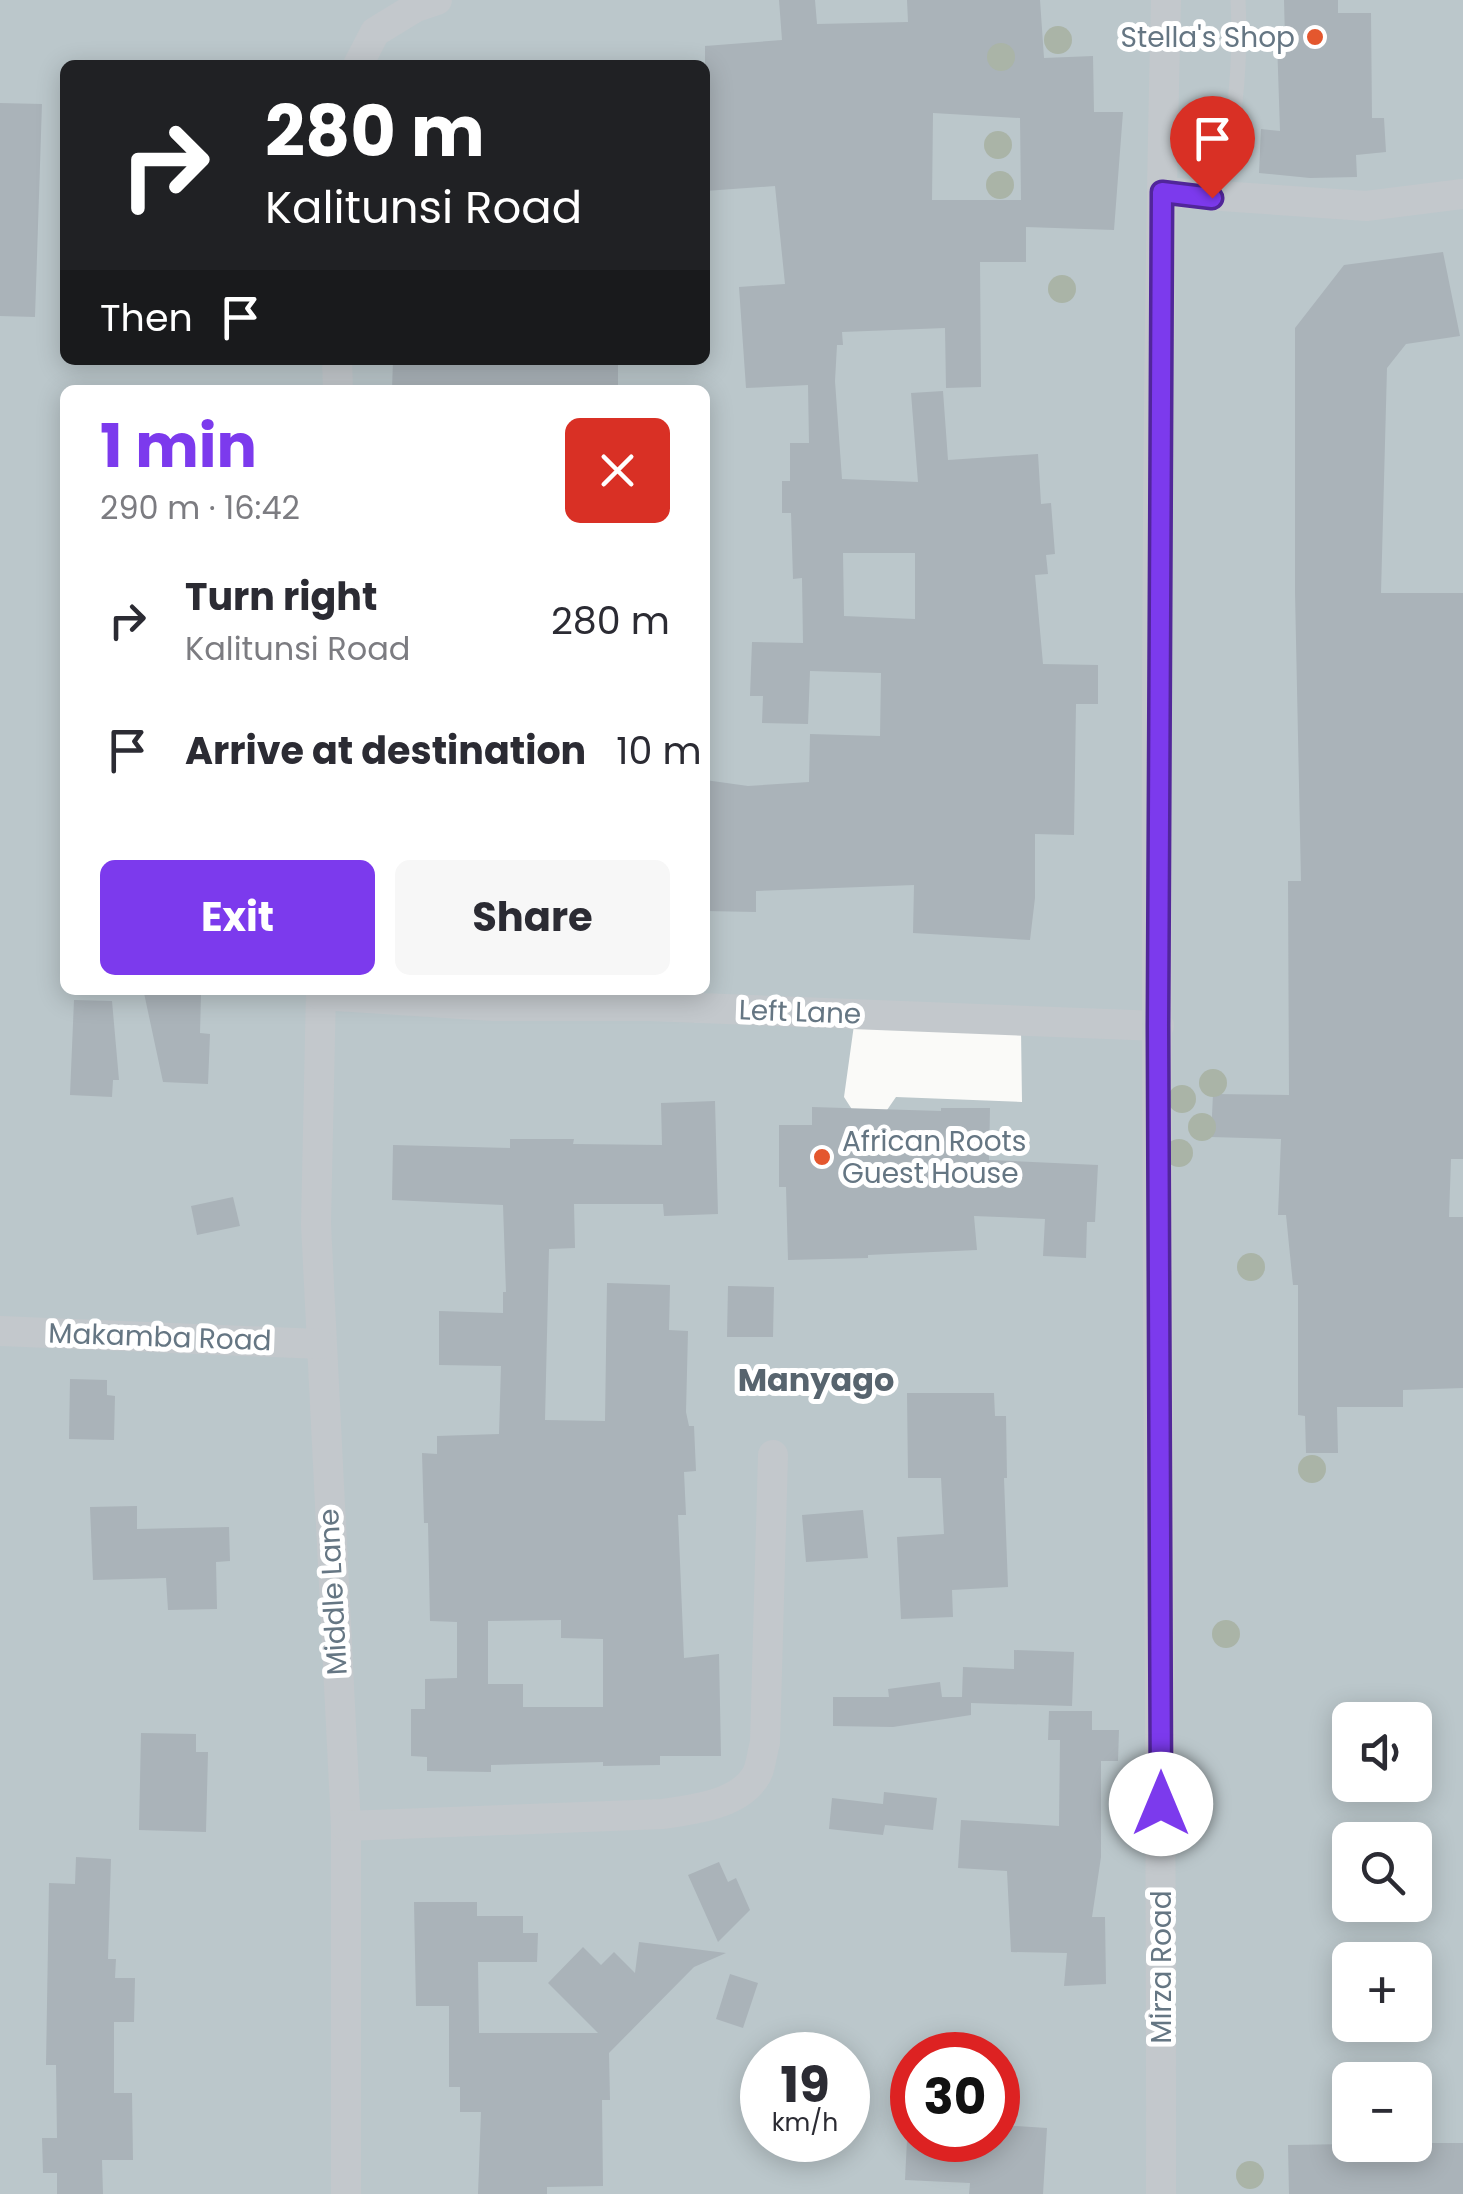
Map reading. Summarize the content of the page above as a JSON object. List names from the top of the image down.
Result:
{
  "streets": {
    "street": [
      "Left Lane",
      "Makamba Road",
      "Middle Lane",
      "Mirza Road"
    ]
  },
  "crossings": [
    ["Left Lane", "Mirza Road"],
    ["Makamba Road", "Middle Lane"]
  ],
  "districts": ["Manyago"],
  "places": ["Stella's Shop", "African Roots Guest House"],
  "page": {
    "turn": ["280 m", "Kalitunsi Road"],
    "then": "Then",
    "heading": ["1 min", "290 m · 16:42"],
    "list": [
      {
        "name": "Turn right",
        "note": "Kalitunsi Road",
        "value": "280 m"
      },
      {
        "name": "Arrive at destination",
        "value": "10 m"
      }
    ],
    "buttons": ["Exit", "Share"],
    "map_buttons": ["+", "−"],
    "speed": "19 km/h",
    "limit": "30"
  }
}
